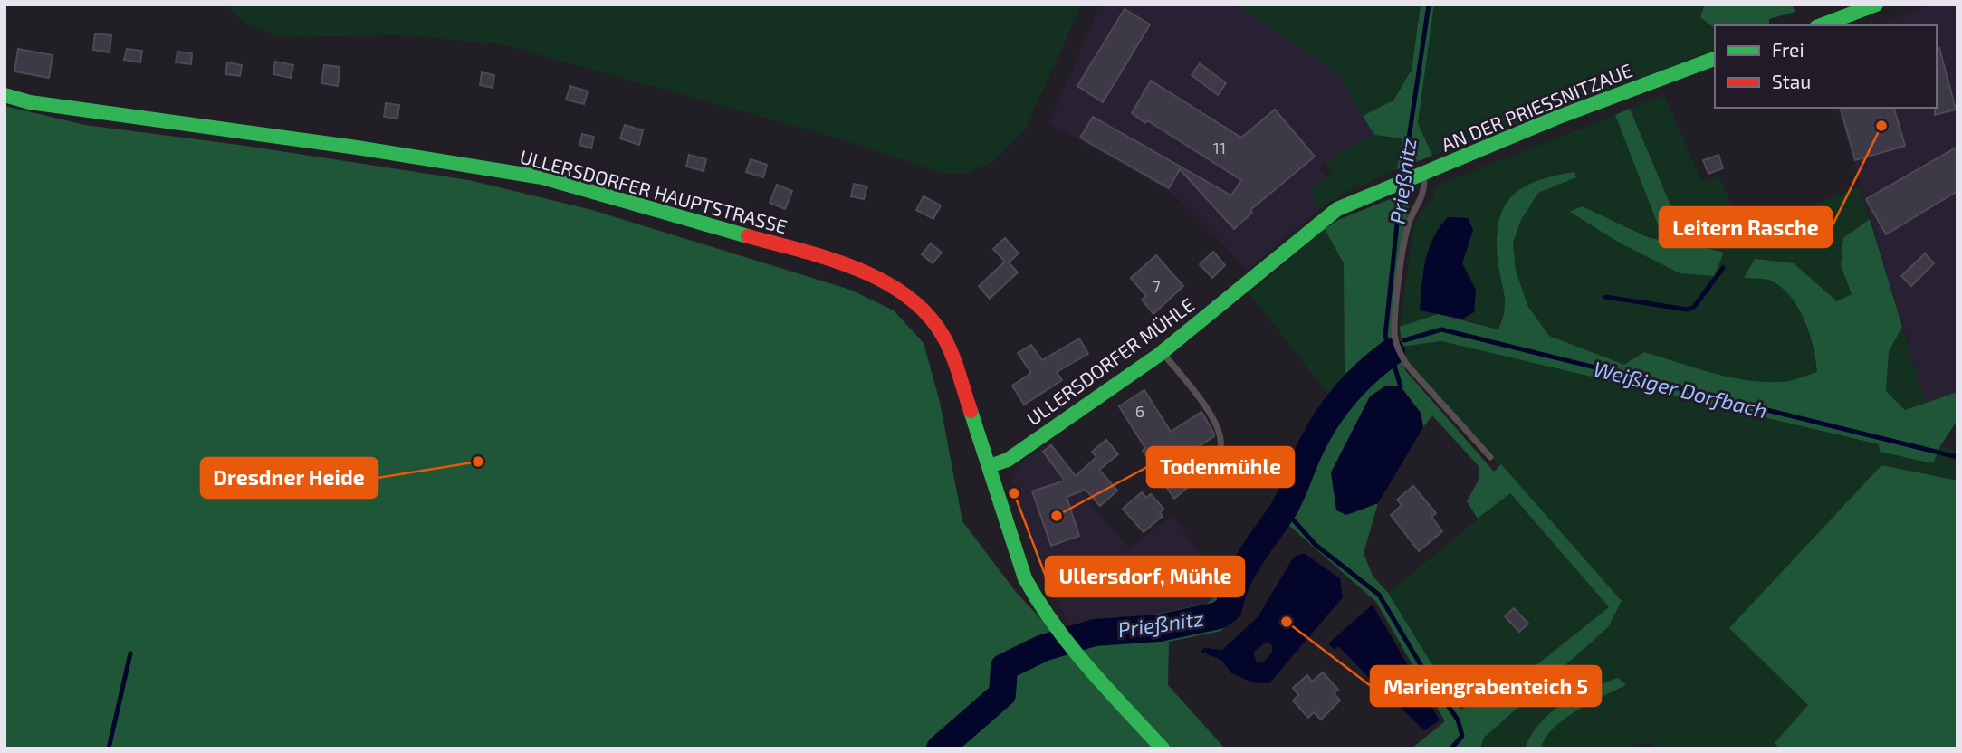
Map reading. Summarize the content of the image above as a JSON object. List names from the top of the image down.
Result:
{
  "streets": {
    "main road": ["AN DER PRIESSNITZAUE", "ULLERSDORFER HAUPTSTRASSE", "ULLERSDORFER MÜHLE"]
  },
  "crossings": [
    ["AN DER PRIESSNITZAUE", "ULLERSDORFER MÜHLE"],
    ["ULLERSDORFER HAUPTSTRASSE", "ULLERSDORFER MÜHLE"]
  ],
  "water": ["Prießnitz", "Weißiger Dorfbach"],
  "places": [
    "Leitern Rasche",
    "Dresdner Heide",
    "Ullersdorf, Mühle",
    "Todenmühle",
    "Mariengrabenteich 5"
  ],
  "house_numbers": ["11", "7", "6"],
  "legend": ["Frei", "Stau"]
}
